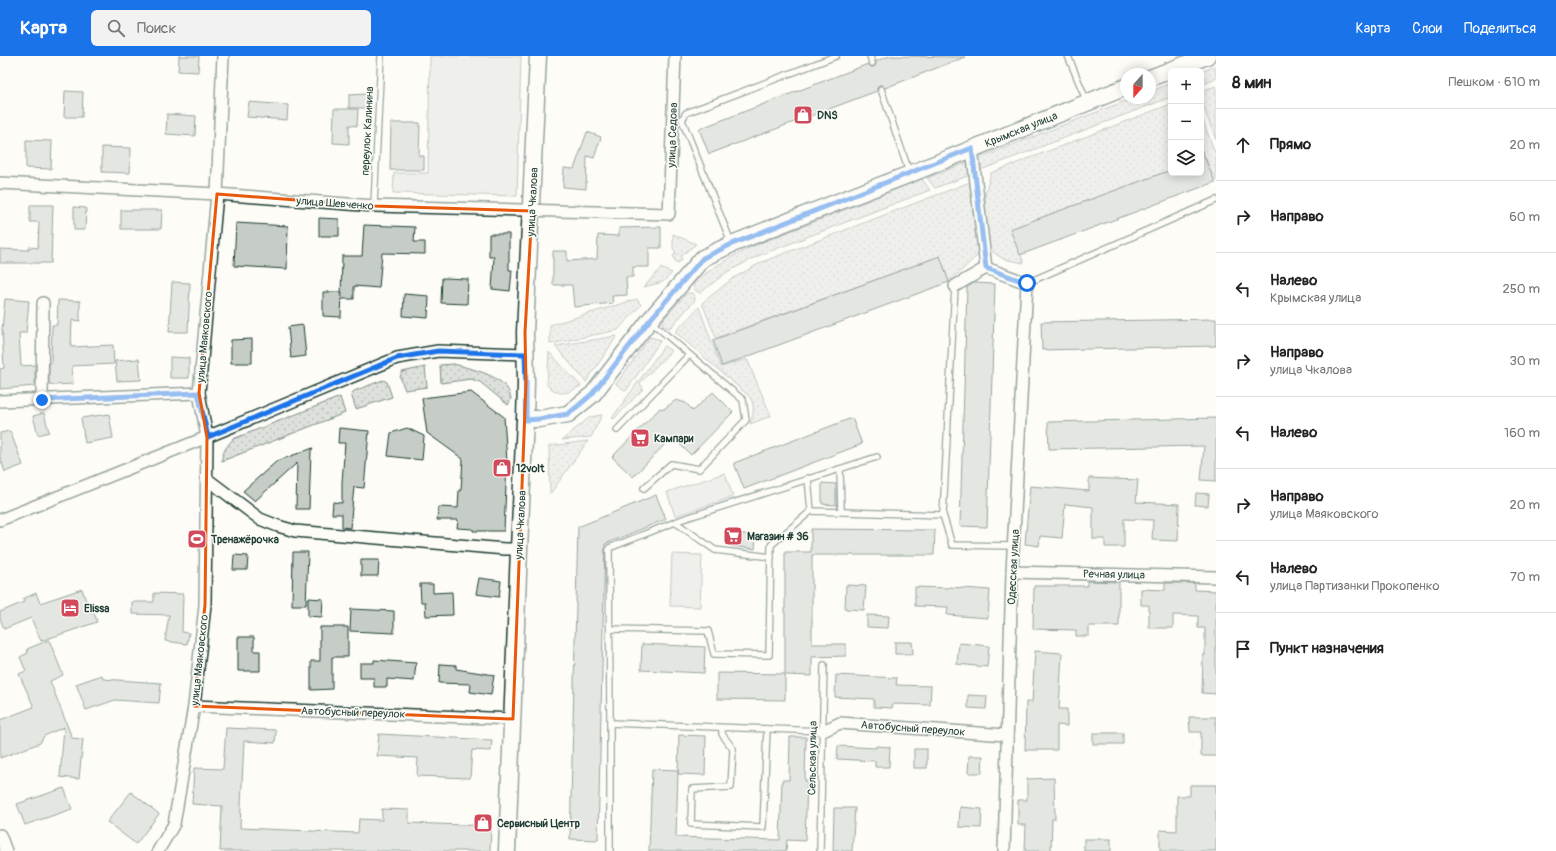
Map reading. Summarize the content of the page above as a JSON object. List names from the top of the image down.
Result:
{
  "streets": {
    "main road": ["Крымская улица", "улица Чкалова"],
    "street": [
      "улица Седова",
      "улица Шевченко",
      "улица Маяковского",
      "Одесская улица",
      "Речная улица",
      "Автобусный переулок"
    ],
    "lane": ["переулок Калинина", "Сельская улица"]
  },
  "crossings": [
    ["Крымская улица", "улица Чкалова"],
    ["переулок Калинина", "улица Шевченко"],
    ["улица Седова", "улица Шевченко"],
    ["улица Чкалова", "улица Шевченко"],
    ["улица Чкалова", "Автобусный переулок"],
    ["улица Шевченко", "улица Маяковского"],
    ["улица Маяковского", "Автобусный переулок"],
    ["Одесская улица", "Речная улица"],
    ["Одесская улица", "Автобусный переулок"],
    ["Автобусный переулок", "Сельская улица"]
  ],
  "places": {
    "shop": ["DNS", "12volt", "Сервисный Центр"],
    "supermarket": ["Кампари", "Магазин # 36"],
    "sports": ["Тренажёрочка"],
    "hotel": ["Elissa"]
  },
  "north": "bottom",
  "page": {
    "header": "Карта",
    "search": "Поиск",
    "nav": ["Карта", "Слои", "Поделиться"],
    "heading": ["8 мин", "Пешком · 610 m"],
    "map_buttons": ["+", "−"],
    "list": [
      ["Прямо", "20 m"],
      ["Направо", "60 m"],
      ["Налево", "Крымская улица", "250 m"],
      ["Направо", "улица Чкалова", "30 m"],
      ["Налево", "160 m"],
      ["Направо", "улица Маяковского", "20 m"],
      ["Налево", "улица Партизанки Прокопенко", "70 m"],
      "Пункт назначения"
    ]
  }
}
